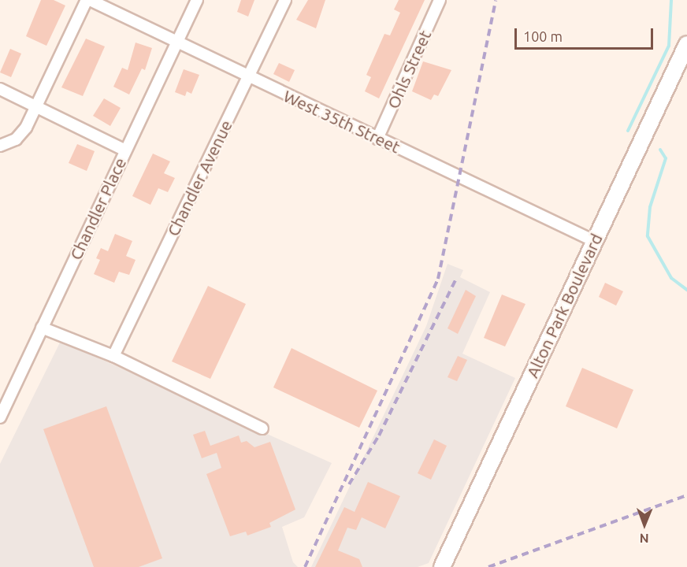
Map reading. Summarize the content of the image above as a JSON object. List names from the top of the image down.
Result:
{
  "streets": {
    "main road": ["Alton Park Boulevard"],
    "street": [
      "Ohls Street",
      "West 35th Street",
      "Chandler Avenue",
      "Chandler Place"
    ]
  },
  "crossings": [
    ["Ohls Street", "West 35th Street"],
    ["West 35th Street", "Chandler Avenue"],
    ["West 35th Street", "Chandler Place"],
    ["West 35th Street", "Alton Park Boulevard"]
  ],
  "scale_bar": "100 m",
  "north": "bottom"
}
